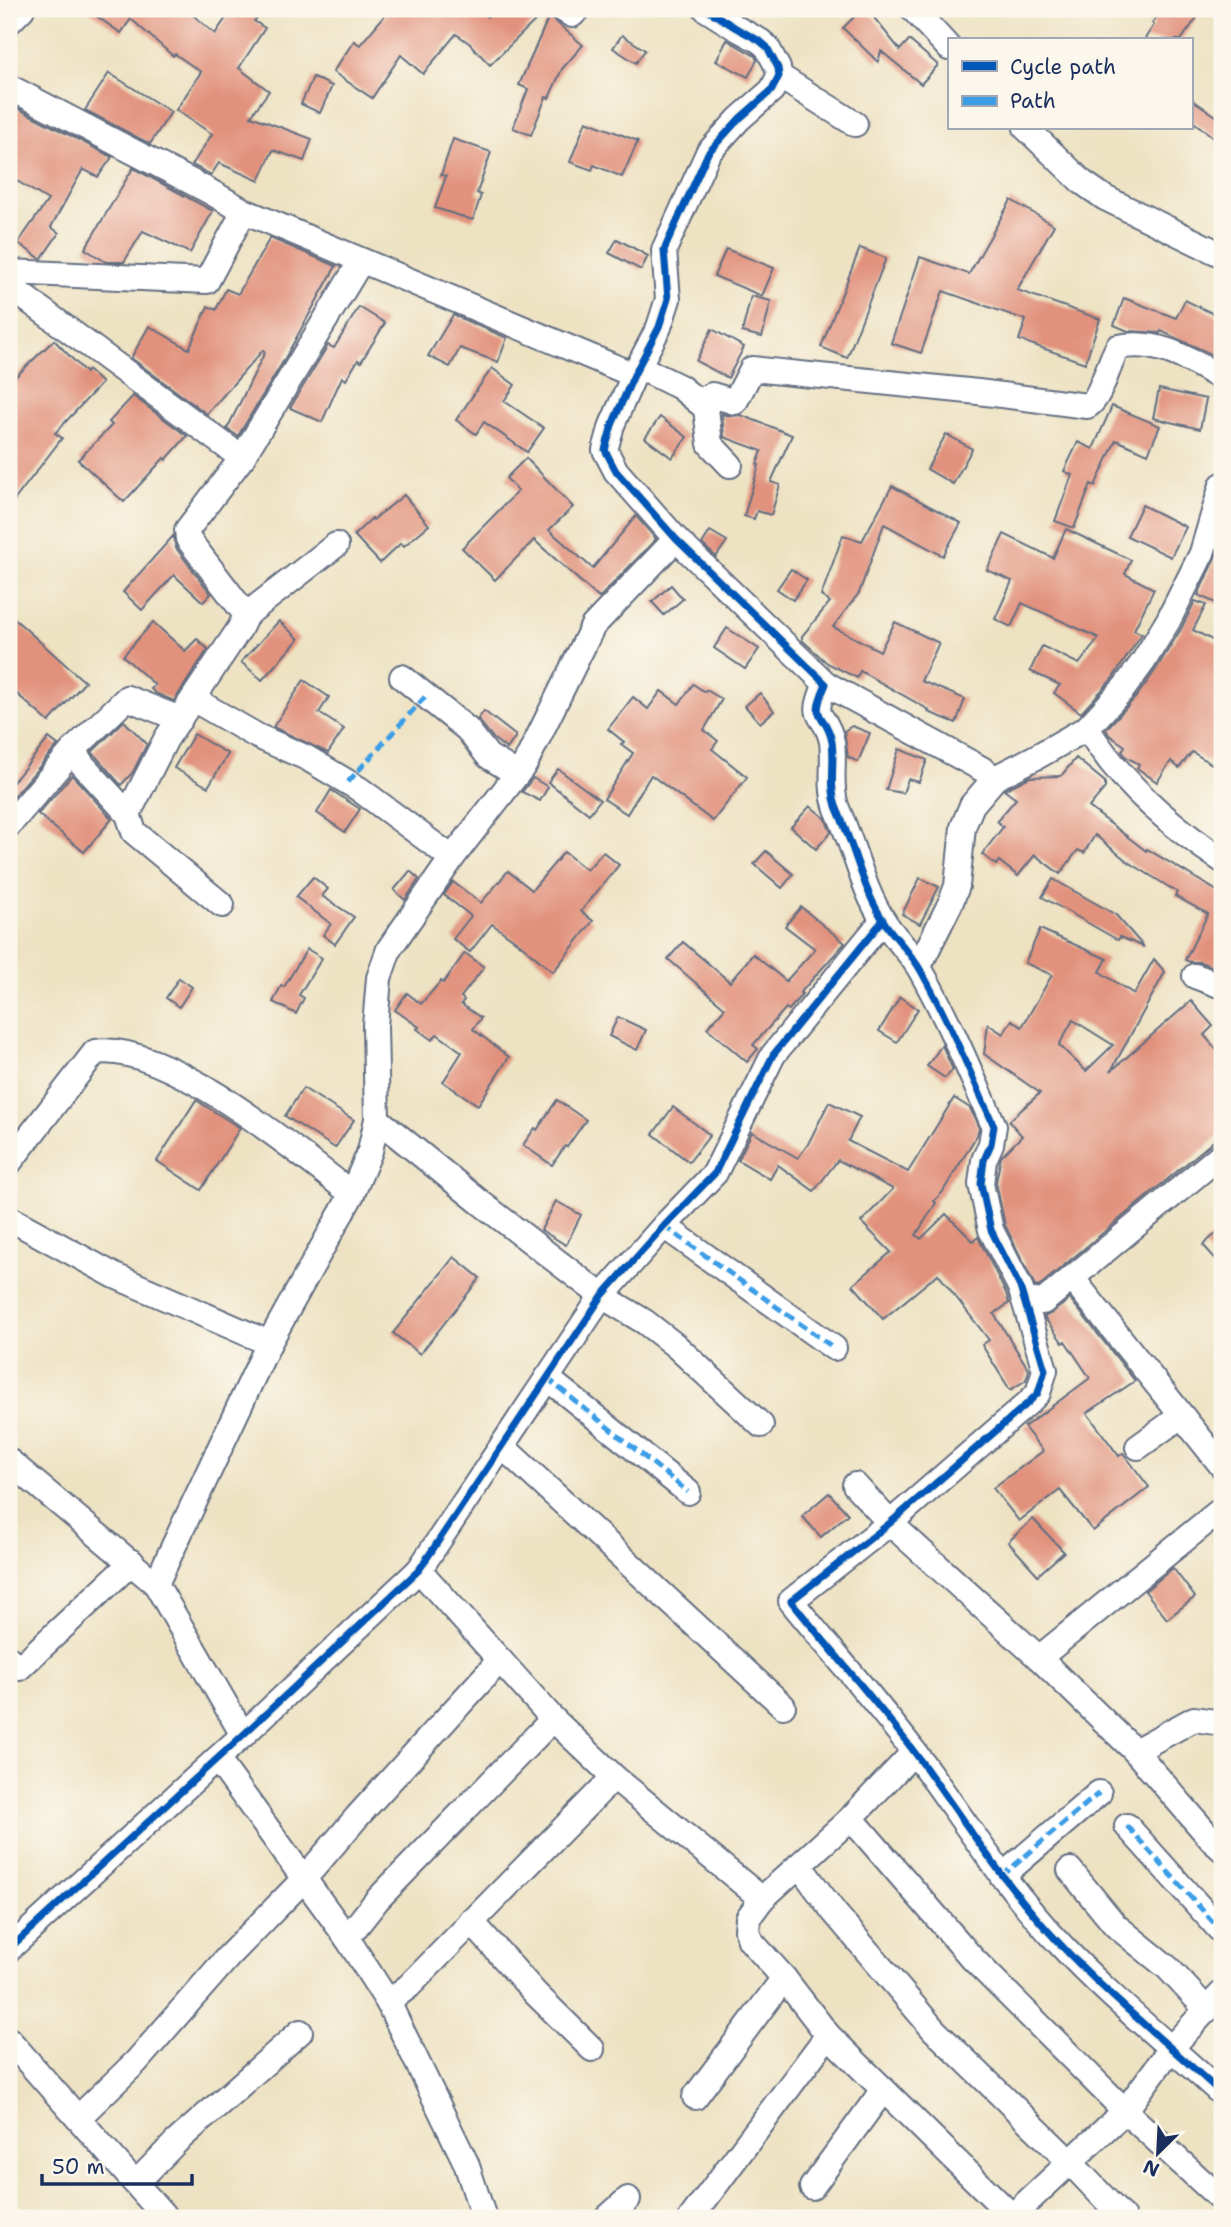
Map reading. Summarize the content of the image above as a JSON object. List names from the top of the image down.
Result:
{
  "legend": ["Cycle path", "Path"],
  "scale_bar": "50 m",
  "north": "bottom left"
}
